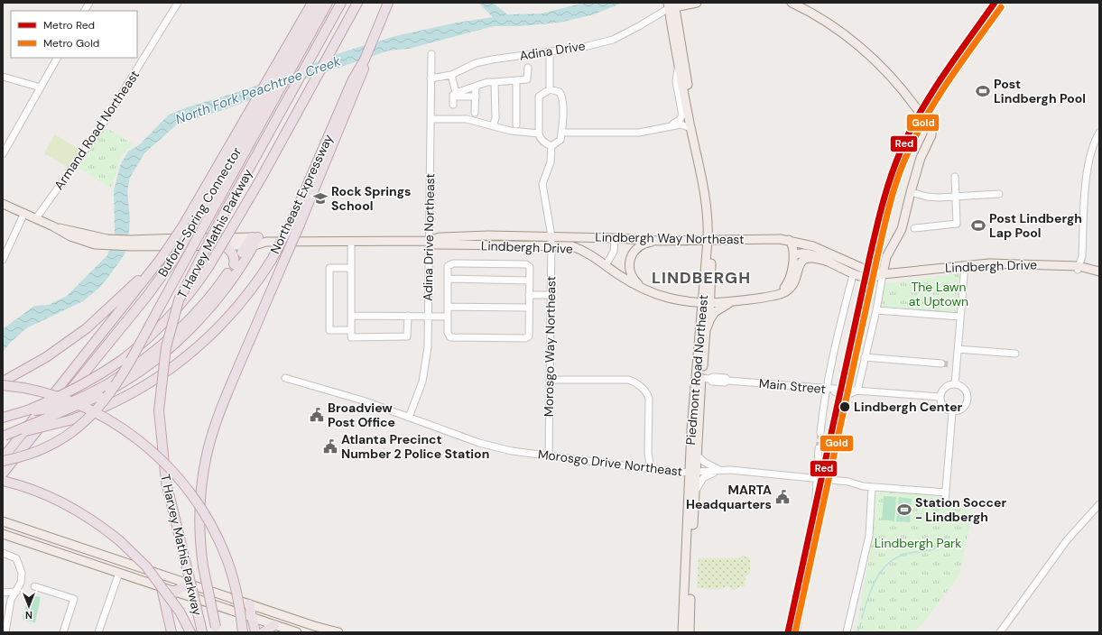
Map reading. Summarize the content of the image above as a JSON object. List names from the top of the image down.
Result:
{
  "streets": {
    "highway": ["Northeast Expressway", "Buford-Spring Connector", "T Harvey Mathis Parkway"],
    "main road": ["Lindbergh Way Northeast", "Lindbergh Drive", "Piedmont Road Northeast"],
    "street": [
      "Adina Drive",
      "Armand Road Northeast",
      "Adina Drive Northeast",
      "Morosgo Way Northeast",
      "Main Street",
      "Morosgo Drive Northeast"
    ]
  },
  "crossings": [
    ["Adina Drive", "Adina Drive Northeast"],
    ["Adina Drive", "Piedmont Road Northeast"],
    ["Northeast Expressway", "T Harvey Mathis Parkway"],
    ["Adina Drive Northeast", "Lindbergh Way Northeast"],
    ["Adina Drive Northeast", "Lindbergh Drive"],
    ["Adina Drive Northeast", "Morosgo Drive Northeast"],
    ["Lindbergh Way Northeast", "Lindbergh Drive"],
    ["Lindbergh Way Northeast", "Morosgo Way Northeast"],
    ["Lindbergh Way Northeast", "Piedmont Road Northeast"],
    ["Lindbergh Drive", "Morosgo Way Northeast"],
    ["Lindbergh Drive", "Piedmont Road Northeast"],
    ["Morosgo Way Northeast", "Morosgo Drive Northeast"],
    ["Piedmont Road Northeast", "Main Street"],
    ["Piedmont Road Northeast", "Morosgo Drive Northeast"]
  ],
  "districts": ["LINDBERGH"],
  "water": ["North Fork Peachtree Creek"],
  "parks": ["The Lawn at Uptown", "Lindbergh Park"],
  "places": {
    "sports": ["Post Lindbergh Pool", "Post Lindbergh Lap Pool", "Station Soccer - Lindbergh"],
    "school or university": ["Rock Springs School"],
    "other": ["Lindbergh Center"],
    "public building": ["Broadview Post Office", "Atlanta Precinct Number 2 Police Station", "MARTA Headquarters"]
  },
  "lines": ["metro line Red", "metro line Gold"],
  "legend": ["Metro Red", "Metro Gold"],
  "north": "bottom"
}
